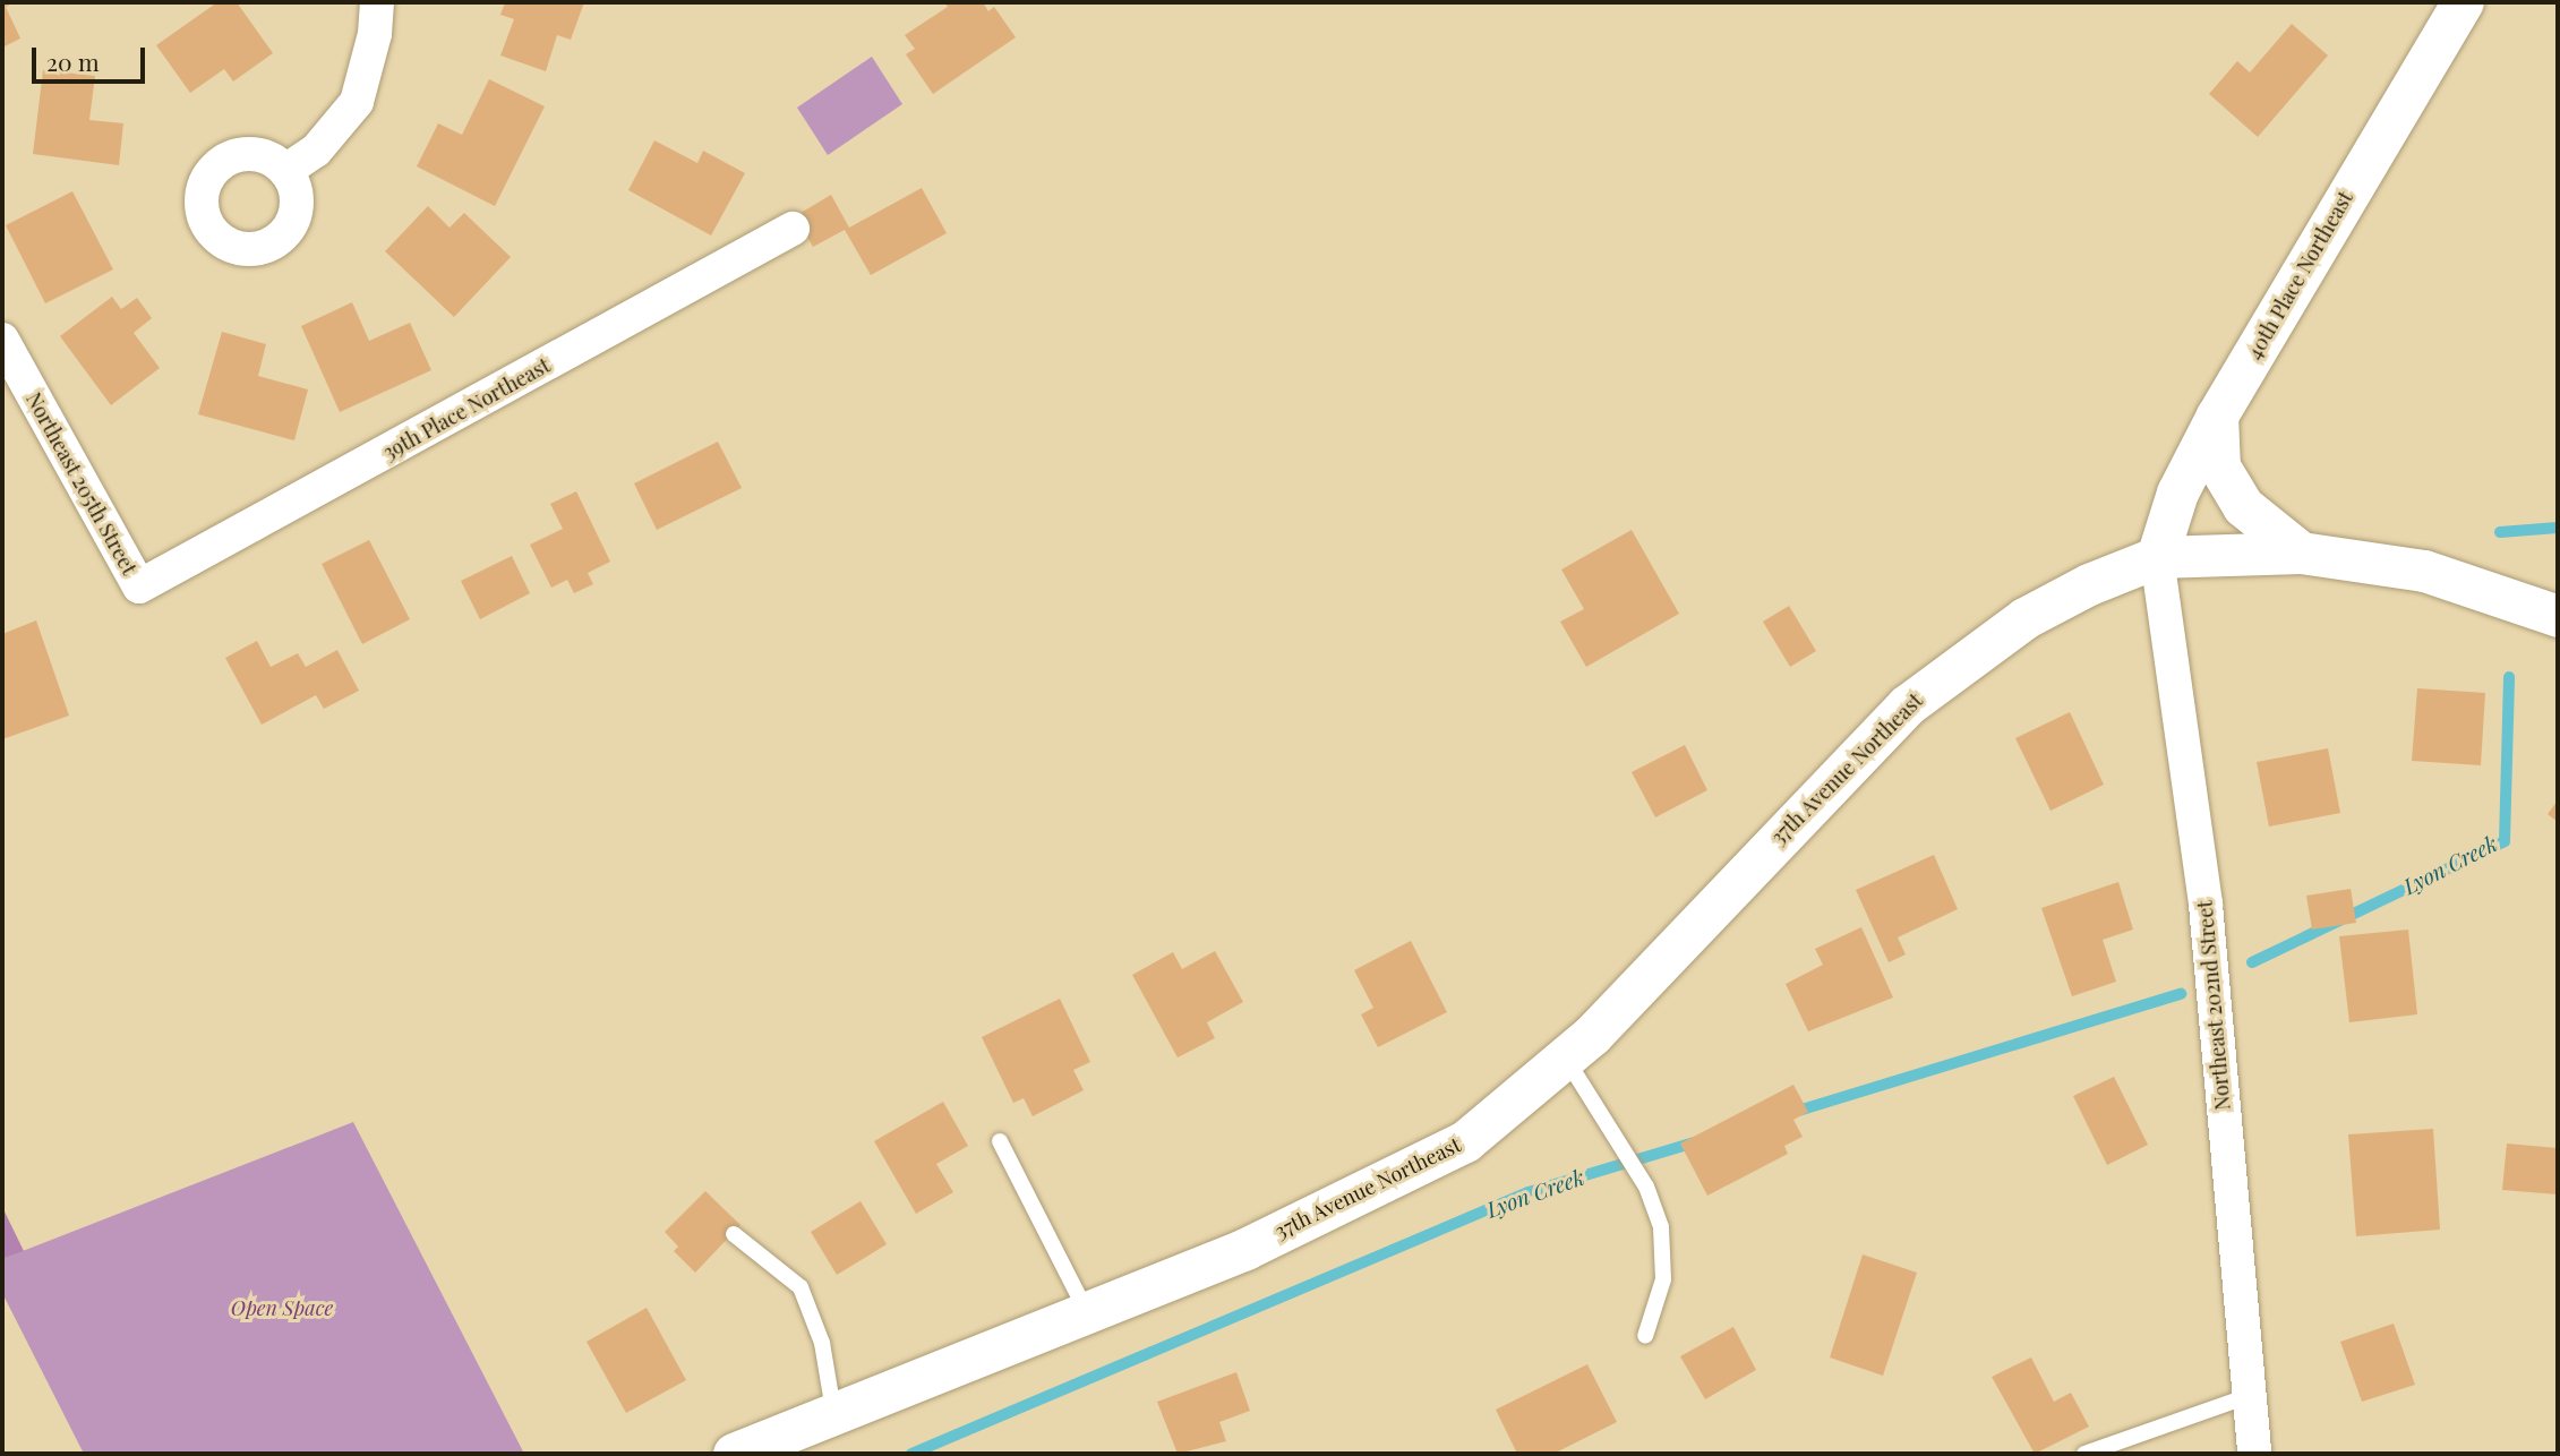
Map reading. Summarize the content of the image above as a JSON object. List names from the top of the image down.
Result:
{
  "streets": {
    "street": [
      "40th Place Northeast",
      "39th Place Northeast",
      "Northeast 205th Street",
      "37th Avenue Northeast",
      "Northeast 202nd Street"
    ]
  },
  "crossings": [
    ["40th Place Northeast", "37th Avenue Northeast"],
    ["40th Place Northeast", "Northeast 202nd Street"],
    ["39th Place Northeast", "Northeast 205th Street"],
    ["37th Avenue Northeast", "Northeast 202nd Street"]
  ],
  "water": ["Lyon Creek"],
  "parks": ["Open Space"],
  "scale_bar": "20 m"
}
